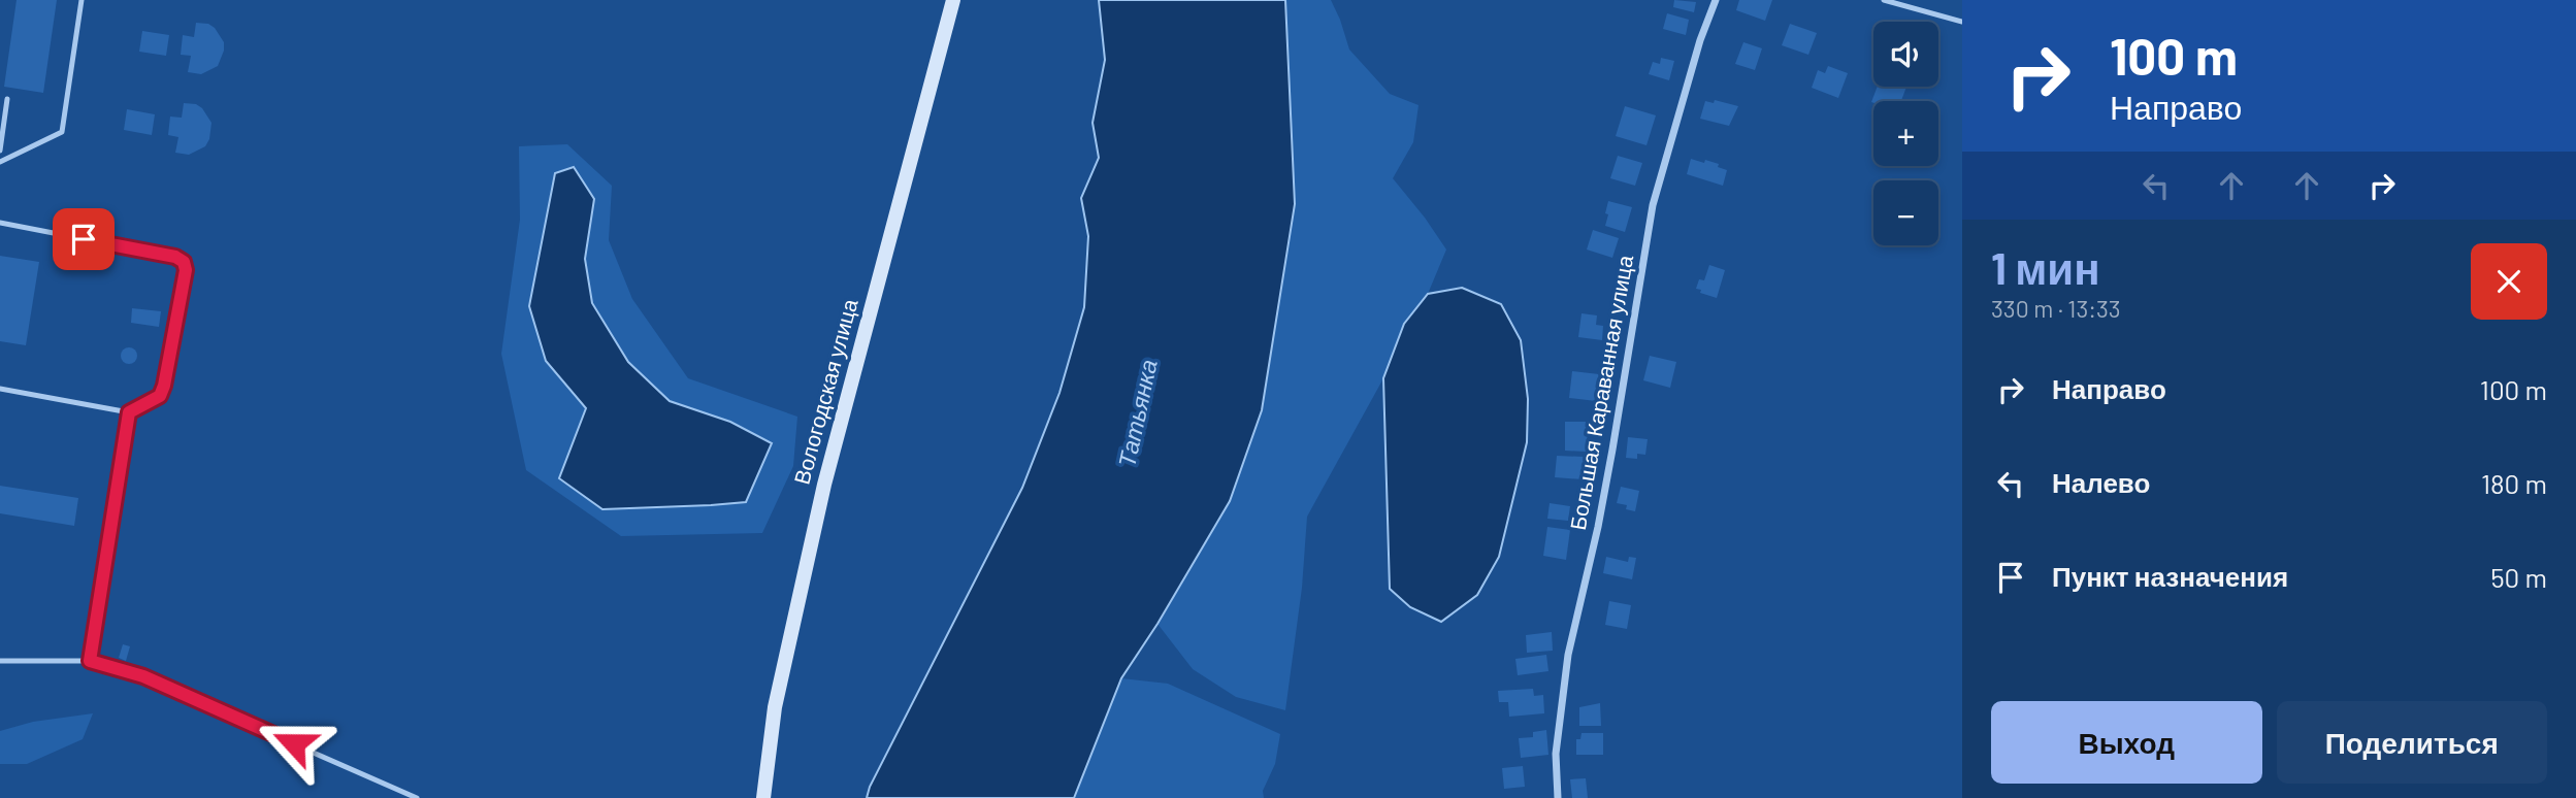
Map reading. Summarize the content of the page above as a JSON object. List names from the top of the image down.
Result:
{
  "streets": {
    "main road": ["Вологодская улица"],
    "street": ["Большая Караванная улица"]
  },
  "water": ["Татьянка"],
  "page": {
    "turn": ["100 m", "Направо"],
    "map_buttons": ["+", "−"],
    "heading": ["1 мин", "330 m · 13:33"],
    "list": [
      {
        "name": "Направо",
        "value": "100 m"
      },
      {
        "name": "Налево",
        "value": "180 m"
      },
      {
        "name": "Пункт назначения",
        "value": "50 m"
      }
    ],
    "buttons": ["Выход", "Поделиться"]
  }
}
